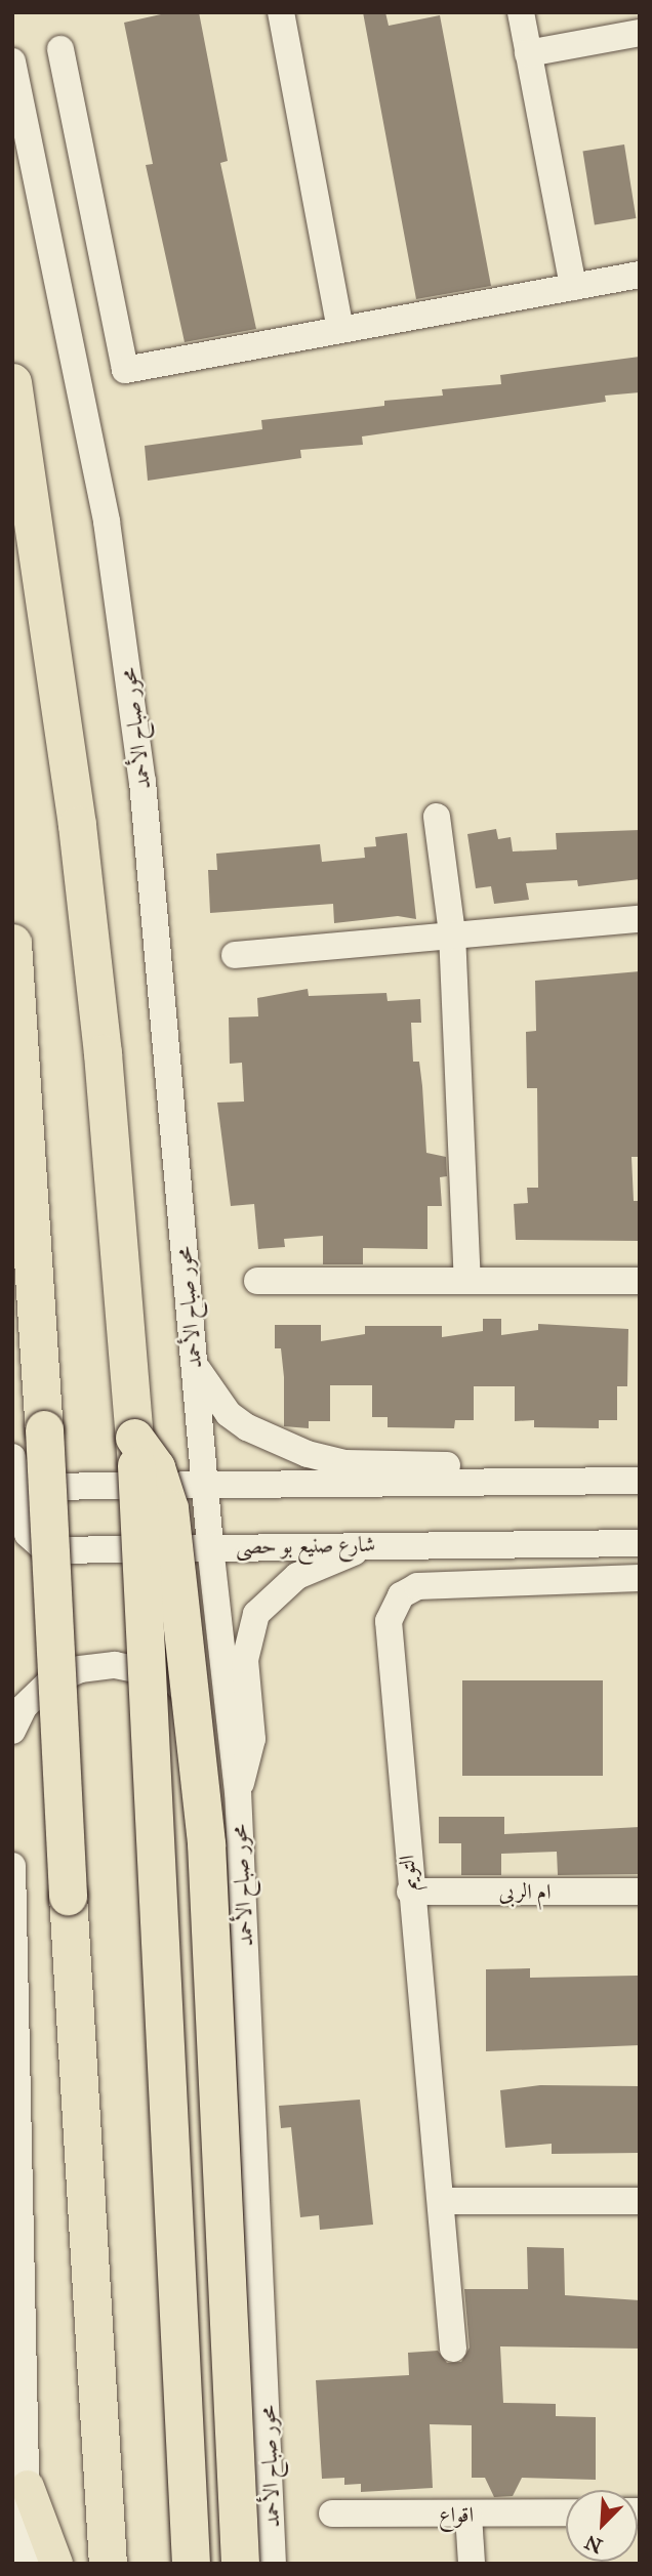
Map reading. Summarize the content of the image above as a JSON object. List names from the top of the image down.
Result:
{
  "streets": {
    "street": [
      "محور صباح الأحمد",
      "شارع صنيع بو حصى",
      "التويم",
      "ام الربى",
      "اقواع"
    ]
  },
  "crossings": [
    ["محور صباح الأحمد", "شارع صنيع بو حصى"],
    ["التويم", "ام الربى"]
  ],
  "north": "bottom left"
}
